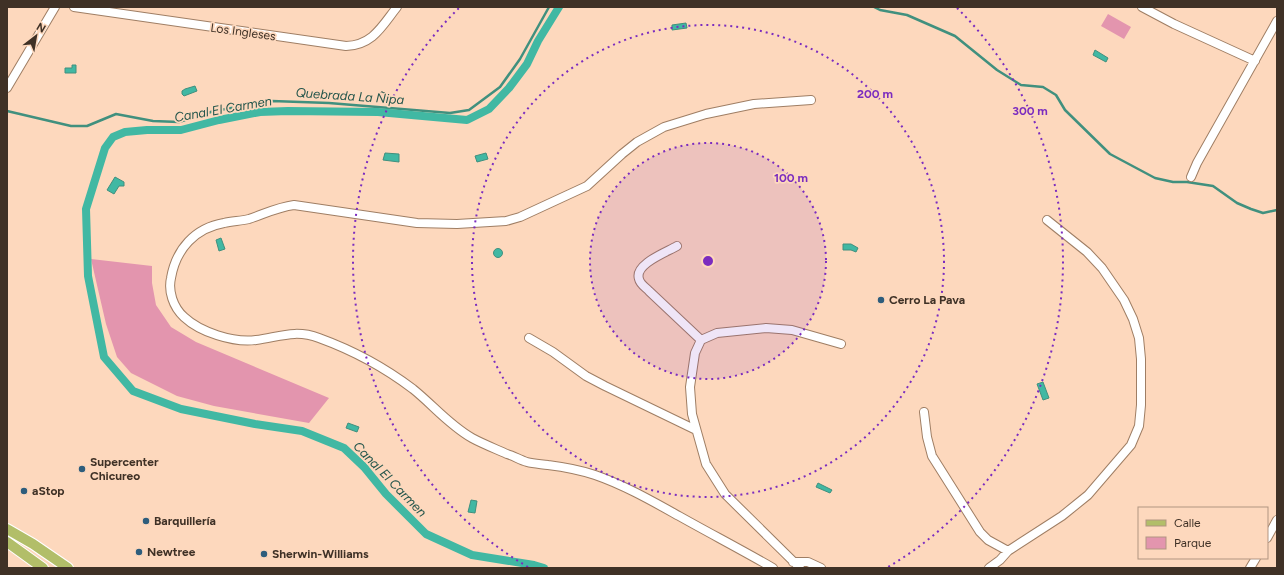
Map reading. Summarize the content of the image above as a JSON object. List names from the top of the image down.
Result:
{
  "streets": {
    "street": ["Los Ingleses"]
  },
  "water": ["Quebrada La Ñipa", "Canal El Carmen"],
  "places": [
    "Cerro La Pava",
    "Supercenter Chicureo",
    "aStop",
    "Barquillería",
    "Newtree",
    "Sherwin-Williams"
  ],
  "legend": ["Calle", "Parque"],
  "north": "top right",
  "rings": ["200 m", "300 m", "100 m"]
}
